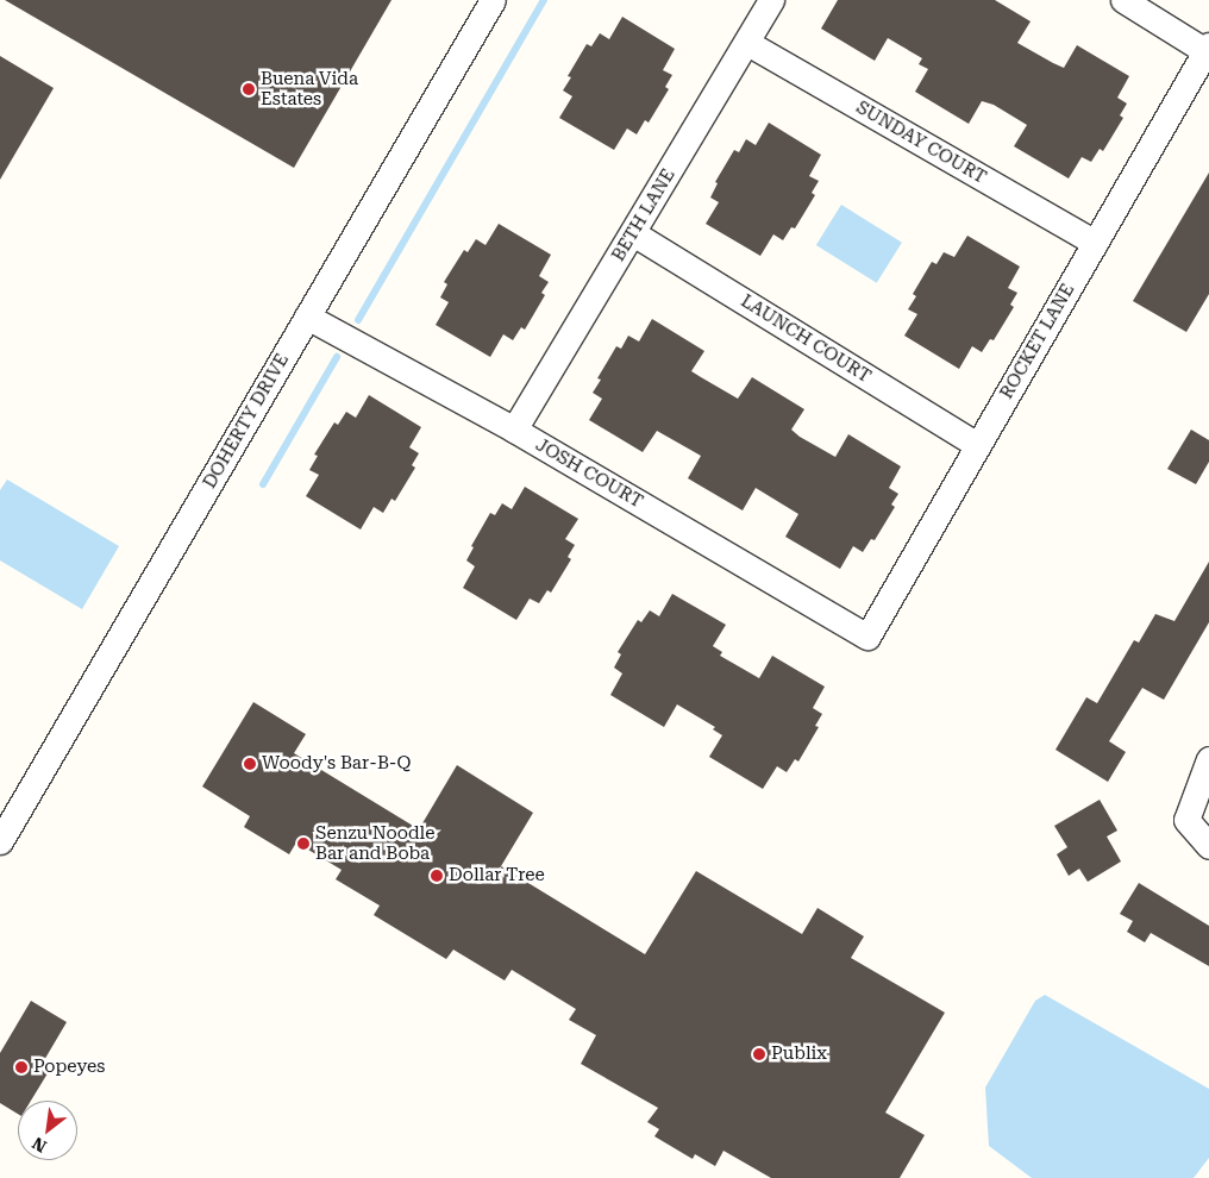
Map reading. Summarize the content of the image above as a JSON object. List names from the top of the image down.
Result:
{
  "streets": {
    "street": [
      "SUNDAY COURT",
      "BETH LANE",
      "LAUNCH COURT",
      "ROCKET LANE",
      "DOHERTY DRIVE",
      "JOSH COURT"
    ]
  },
  "crossings": [
    ["SUNDAY COURT", "BETH LANE"],
    ["SUNDAY COURT", "ROCKET LANE"],
    ["BETH LANE", "LAUNCH COURT"],
    ["BETH LANE", "JOSH COURT"],
    ["LAUNCH COURT", "ROCKET LANE"],
    ["ROCKET LANE", "JOSH COURT"],
    ["DOHERTY DRIVE", "JOSH COURT"]
  ],
  "places": [
    "Buena Vida Estates",
    "Woody's Bar-B-Q",
    "Senzu Noodle Bar and Boba",
    "Dollar Tree",
    "Publix",
    "Popeyes"
  ],
  "north": "bottom left"
}
